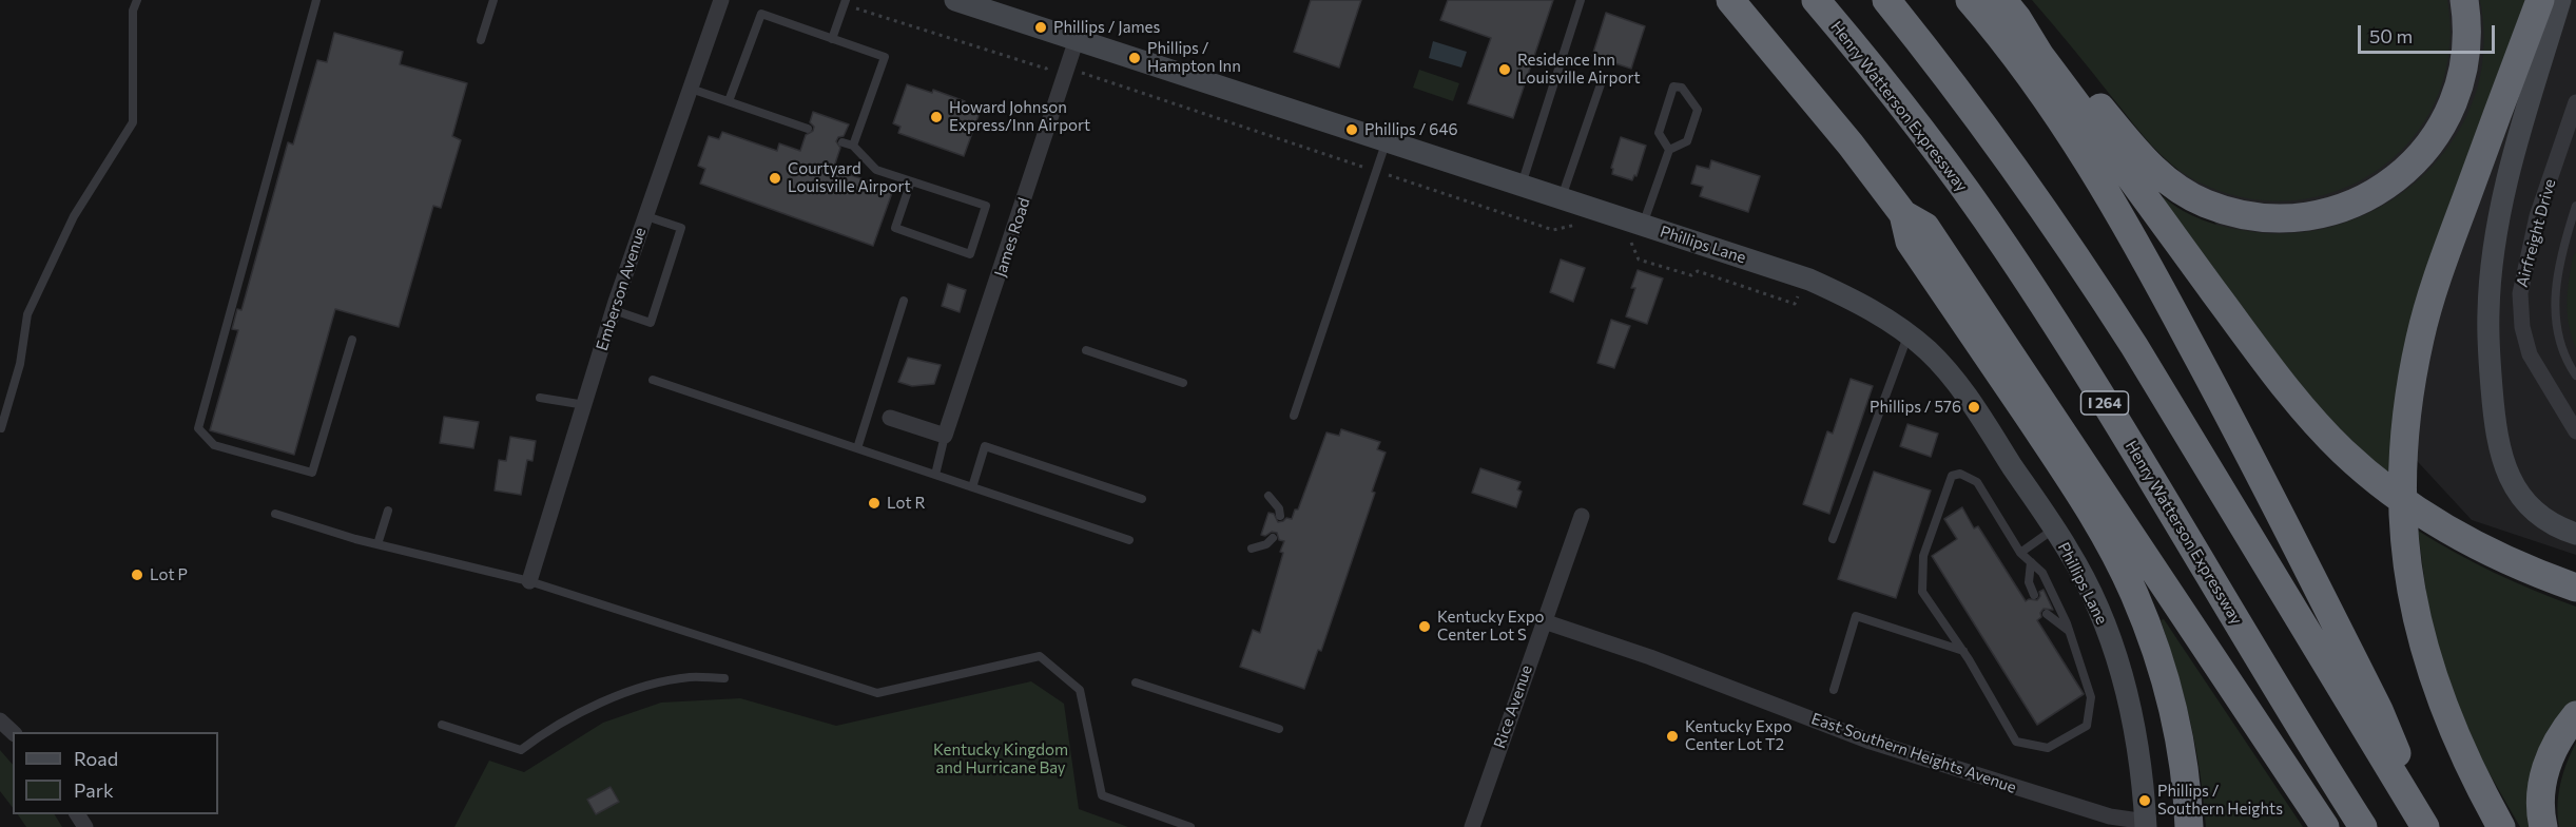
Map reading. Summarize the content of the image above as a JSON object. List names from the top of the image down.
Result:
{
  "streets": {
    "highway": ["Henry Watterson Expressway", "I 264"],
    "main road": ["Phillips Lane"],
    "street": [
      "Airfreight Drive",
      "James Road",
      "Emberson Avenue",
      "Rice Avenue",
      "East Southern Heights Avenue"
    ]
  },
  "crossings": [
    ["James Road", "Phillips Lane"],
    ["Phillips Lane", "East Southern Heights Avenue"],
    ["Rice Avenue", "East Southern Heights Avenue"]
  ],
  "parks": ["Kentucky Kingdom and Hurricane Bay"],
  "places": [
    "Phillips / James",
    "Phillips / Hampton Inn",
    "Residence Inn Louisville Airport",
    "Howard Johnson Express/Inn Airport",
    "Phillips / 646",
    "Courtyard Louisville Airport",
    "Phillips / 576",
    "Lot R",
    "Lot P",
    "Kentucky Expo Center Lot S",
    "Kentucky Expo Center Lot T2",
    "Phillips / Southern Heights"
  ],
  "legend": ["Road", "Park"],
  "scale_bar": "50 m"
}
